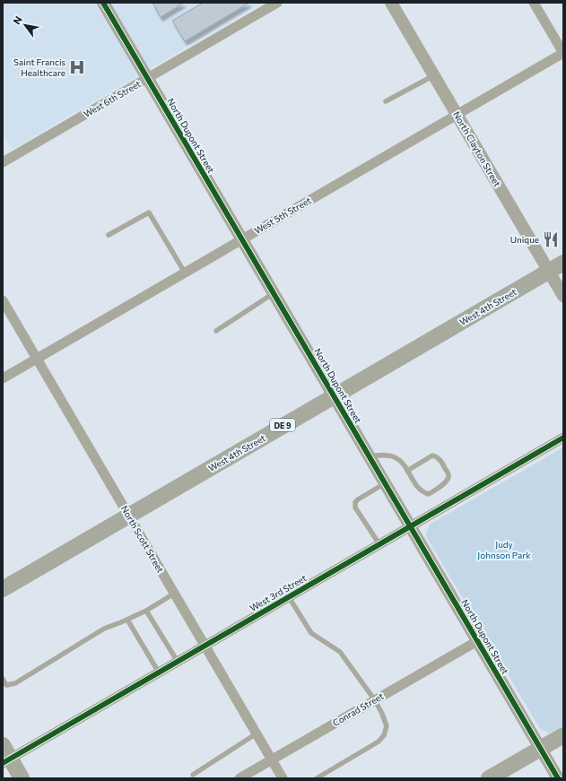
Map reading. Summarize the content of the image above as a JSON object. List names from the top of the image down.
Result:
{
  "streets": {
    "main road": ["West 4th Street", "DE 9"],
    "street": [
      "West 6th Street",
      "North Dupont Street",
      "North Clayton Street",
      "West 5th Street",
      "North Scott Street",
      "West 3rd Street",
      "Conrad Street"
    ]
  },
  "crossings": [
    ["West 6th Street", "North Dupont Street"],
    ["North Dupont Street", "West 5th Street"],
    ["North Dupont Street", "West 4th Street"],
    ["North Dupont Street", "West 3rd Street"],
    ["North Dupont Street", "Conrad Street"],
    ["North Clayton Street", "West 5th Street"],
    ["North Clayton Street", "West 4th Street"],
    ["West 5th Street", "North Scott Street"],
    ["West 4th Street", "North Scott Street"],
    ["North Scott Street", "West 3rd Street"],
    ["North Scott Street", "Conrad Street"]
  ],
  "parks": ["Judy Johnson Park"],
  "places": {
    "hospital": ["Saint Francis Healthcare"],
    "restaurant": ["Unique"]
  },
  "north": "top left"
}
